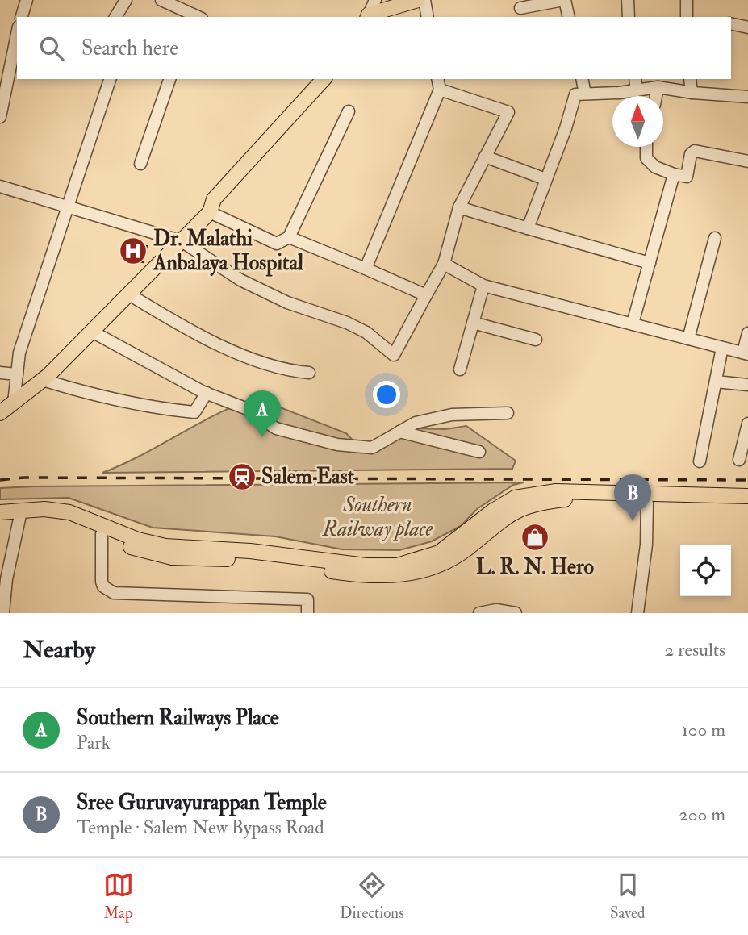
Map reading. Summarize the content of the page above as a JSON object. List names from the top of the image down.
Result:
{
  "parks": ["Southern Railway place"],
  "places": {
    "hospital": ["Dr. Malathi Anbalaya Hospital"],
    "station": ["Salem East"],
    "shop": ["L. R. N. Hero"]
  },
  "north": "top",
  "page": {
    "search": "Search here",
    "pins": ["A", "B"],
    "heading": ["Nearby", "2 results"],
    "list": [
      {
        "mark": "A",
        "name": "Southern Railways Place",
        "note": "Park",
        "value": "100 m"
      },
      {
        "mark": "B",
        "name": "Sree Guruvayurappan Temple",
        "note": "Temple · Salem New Bypass Road",
        "value": "200 m"
      }
    ],
    "nav": ["Map", "Directions", "Saved"]
  }
}
